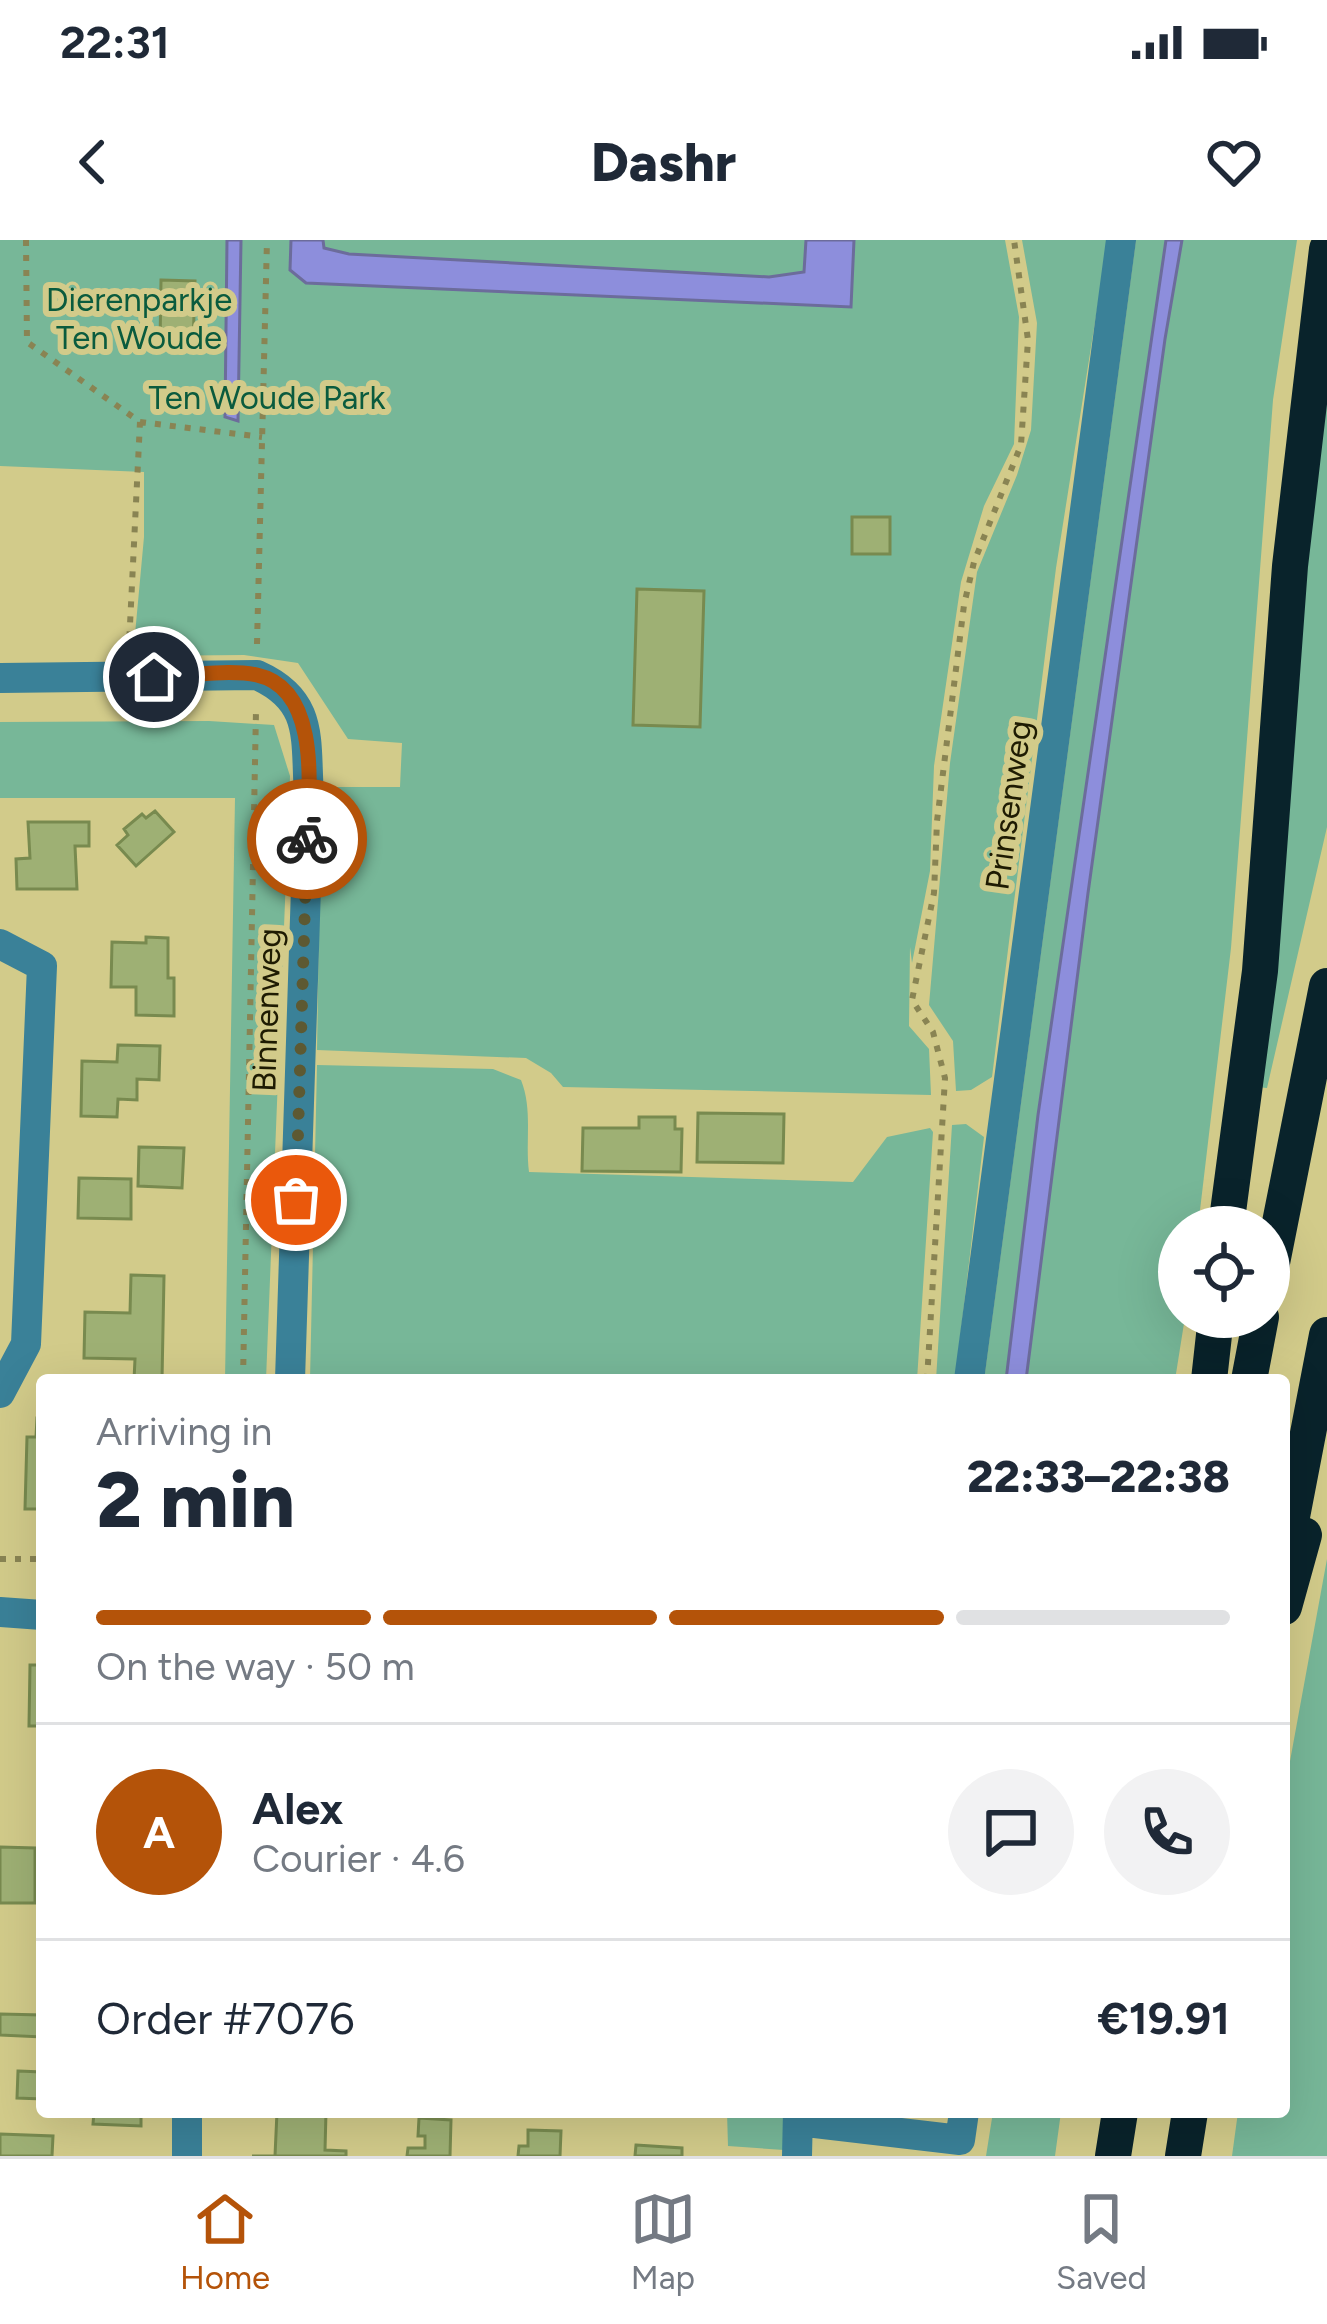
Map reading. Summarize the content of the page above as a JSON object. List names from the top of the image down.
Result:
{
  "streets": {
    "street": ["Prinsenweg", "Binnenweg"]
  },
  "parks": ["Dierenparkje Ten Woude", "Ten Woude Park"],
  "page": {
    "status": "22:31",
    "header": "Dashr",
    "heading": ["2 min", "Arriving in", "22:33–22:38"],
    "panel": [
      "Alex",
      "Courier · 4.6",
      "Order #7076",
      "€19.91"
    ],
    "bar": "On the way · 50 m",
    "round": "A",
    "tabs": ["Home", "Map", "Saved"]
  }
}
